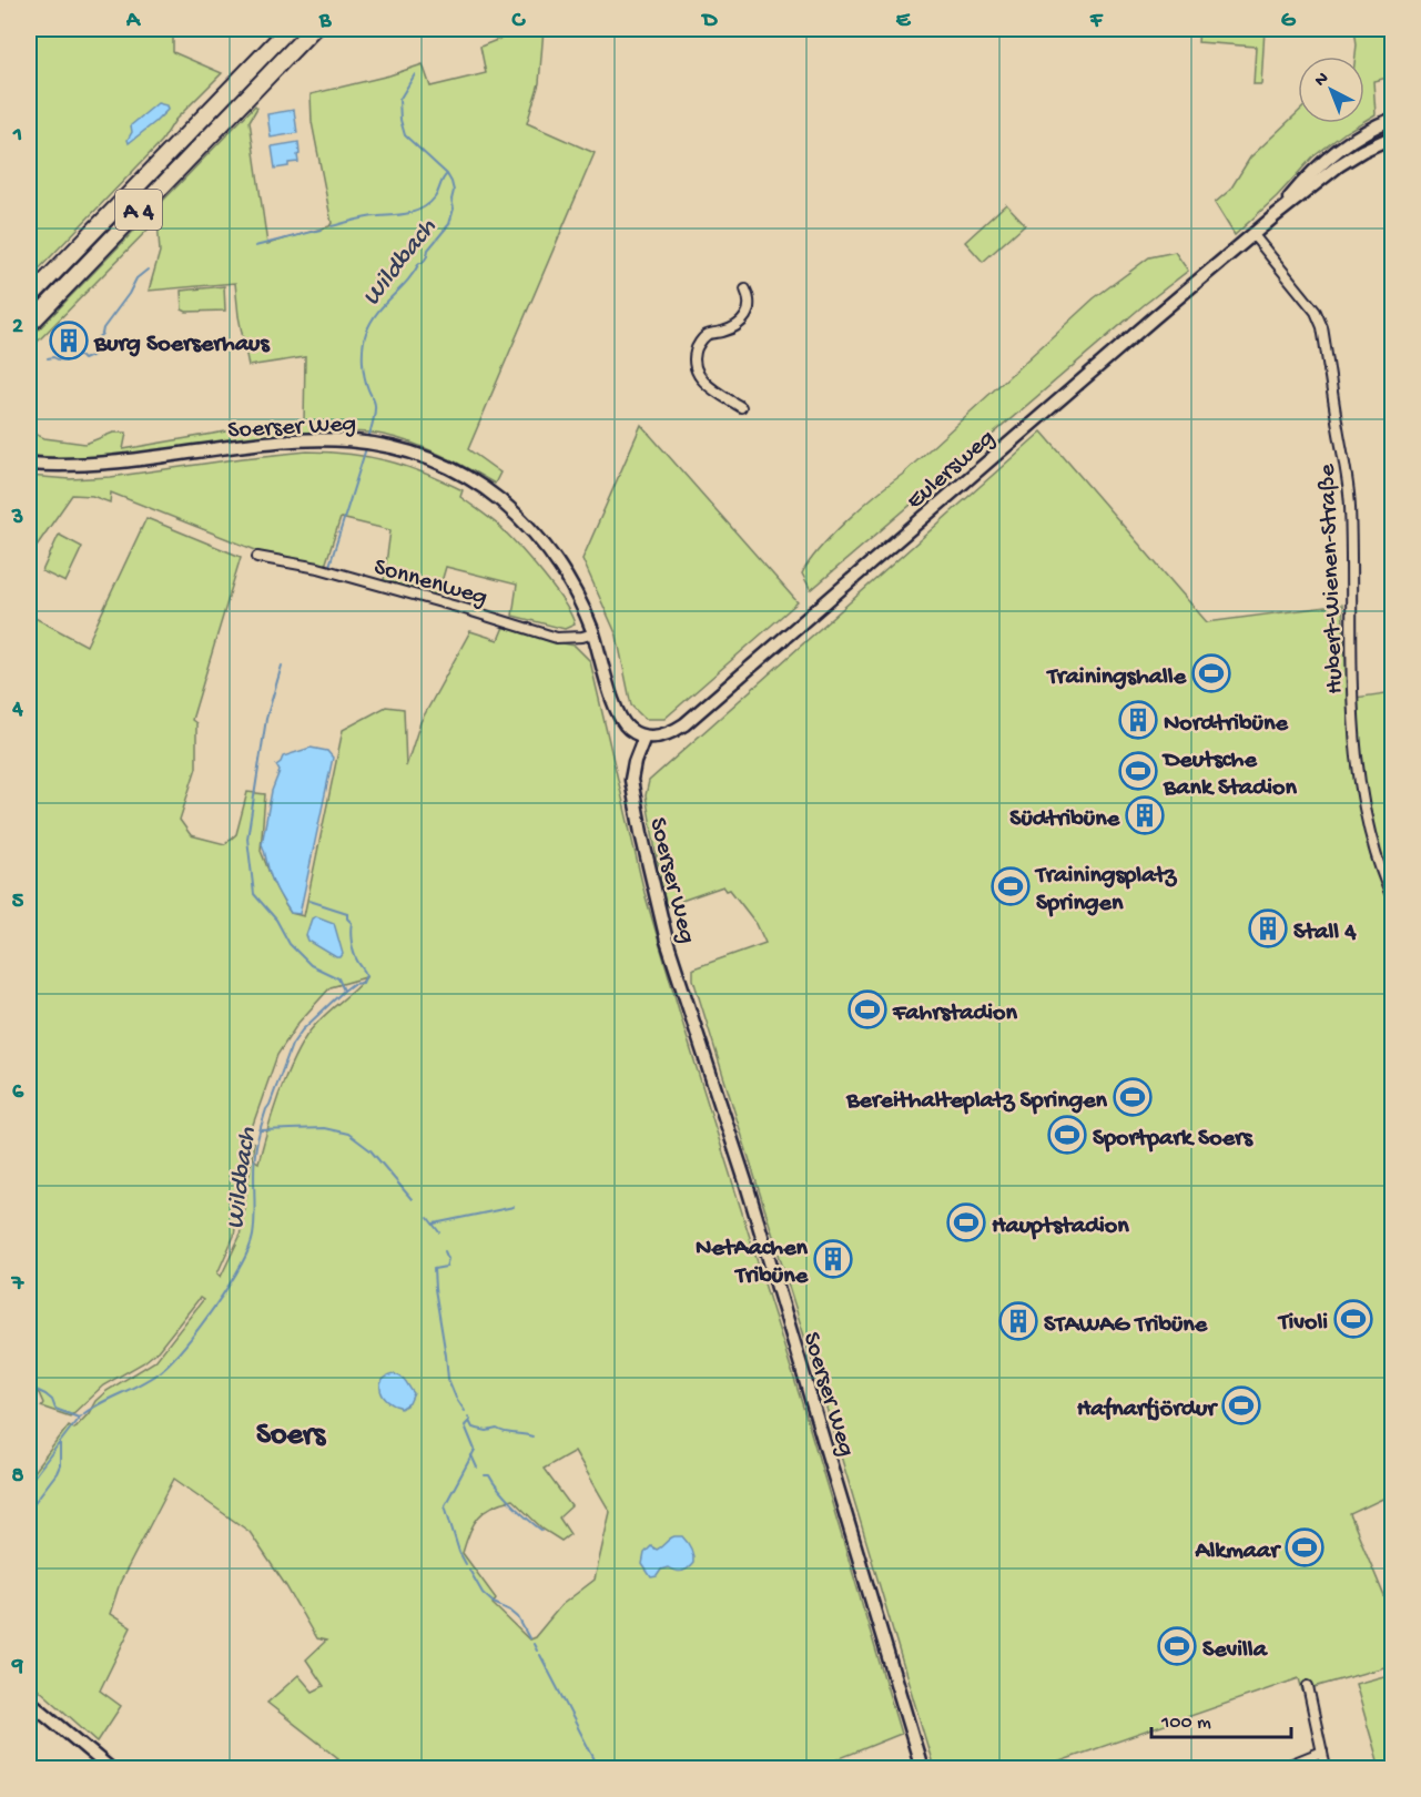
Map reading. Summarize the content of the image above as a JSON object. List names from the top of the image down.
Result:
{
  "streets": {
    "highway": ["A 4"],
    "main road": ["Soerser Weg", "Eulersweg"],
    "street": ["Sonnenweg", "Hubert-Wienen-Straße"]
  },
  "crossings": [
    ["Soerser Weg", "Eulersweg"],
    ["Soerser Weg", "Sonnenweg"],
    ["Eulersweg", "Hubert-Wienen-Straße"]
  ],
  "districts": ["Soers"],
  "water": ["Wildbach"],
  "places": {
    "building": [
      "Burg Soerserhaus",
      "Nordtribüne",
      "Südtribüne",
      "Stall 4",
      "NetAachen Tribüne",
      "STAWAG Tribüne"
    ],
    "sports": [
      "Trainingshalle",
      "Deutsche Bank Stadion",
      "Trainingsplatz Springen",
      "Fahrstadion",
      "Bereithalteplatz Springen",
      "Sportpark Soers",
      "Hauptstadion",
      "Tivoli",
      "Hafnarfjördur",
      "Alkmaar",
      "Sevilla"
    ]
  },
  "scale_bar": "100 m",
  "north": "top left",
  "grid": {
    "columns": [
      "A",
      "B",
      "C",
      "D",
      "E",
      "F",
      "G"
    ],
    "rows": [
      "1",
      "2",
      "3",
      "4",
      "5",
      "6",
      "7",
      "8",
      "9"
    ]
  }
}
